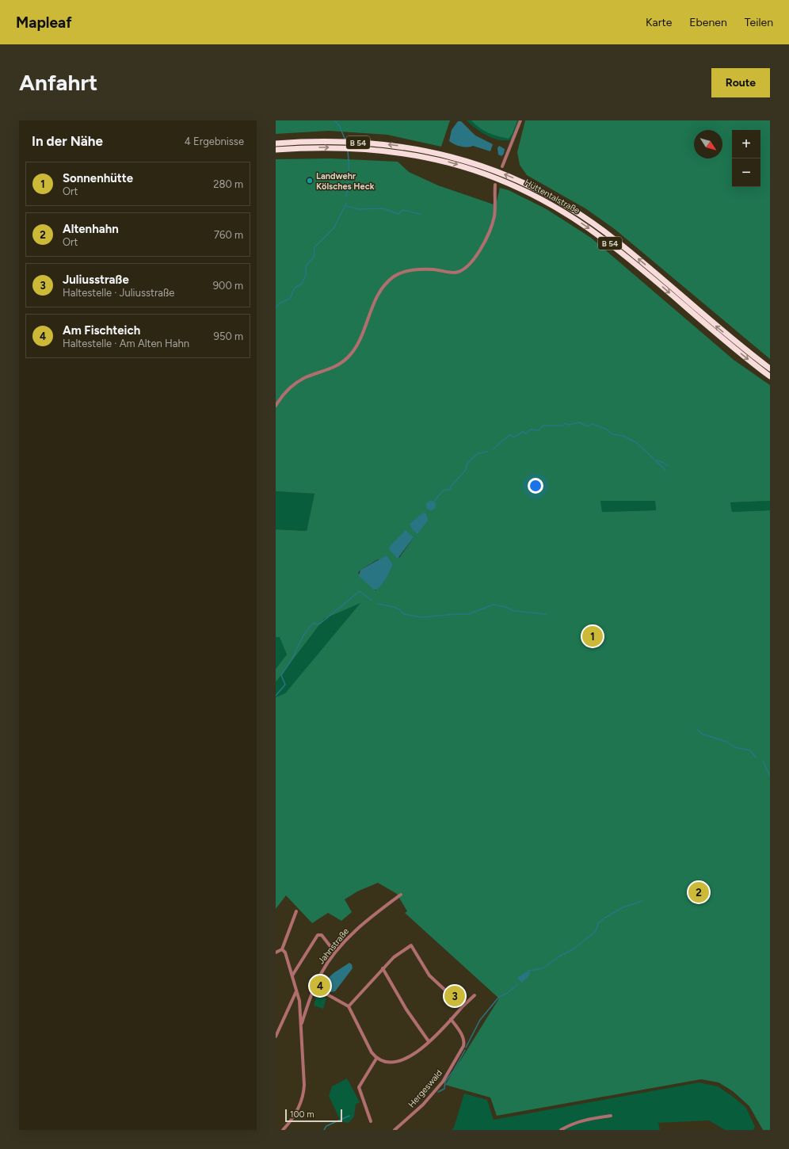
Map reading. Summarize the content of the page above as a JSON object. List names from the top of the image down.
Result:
{
  "streets": {
    "highway": ["B 54", "Hüttentalstraße"],
    "street": ["Jahnstraße", "Hergeswald"]
  },
  "places": ["Landwehr Kölsches Heck"],
  "scale_bar": "100 m",
  "north": "bottom right",
  "page": {
    "header": "Mapleaf",
    "nav": ["Karte", "Ebenen", "Teilen"],
    "buttons": "Route",
    "title": "Anfahrt",
    "heading": ["In der Nähe", "4 Ergebnisse"],
    "map_buttons": ["+", "−"],
    "list": [
      {
        "mark": "1",
        "name": "Sonnenhütte",
        "note": "Ort",
        "value": "280 m"
      },
      {
        "mark": "2",
        "name": "Altenhahn",
        "note": "Ort",
        "value": "760 m"
      },
      {
        "mark": "3",
        "name": "Juliusstraße",
        "note": "Haltestelle · Juliusstraße",
        "value": "900 m"
      },
      {
        "mark": "4",
        "name": "Am Fischteich",
        "note": "Haltestelle · Am Alten Hahn",
        "value": "950 m"
      }
    ],
    "pins": [
      "1",
      "2",
      "4",
      "3"
    ],
    "scale": "100 m"
  }
}
